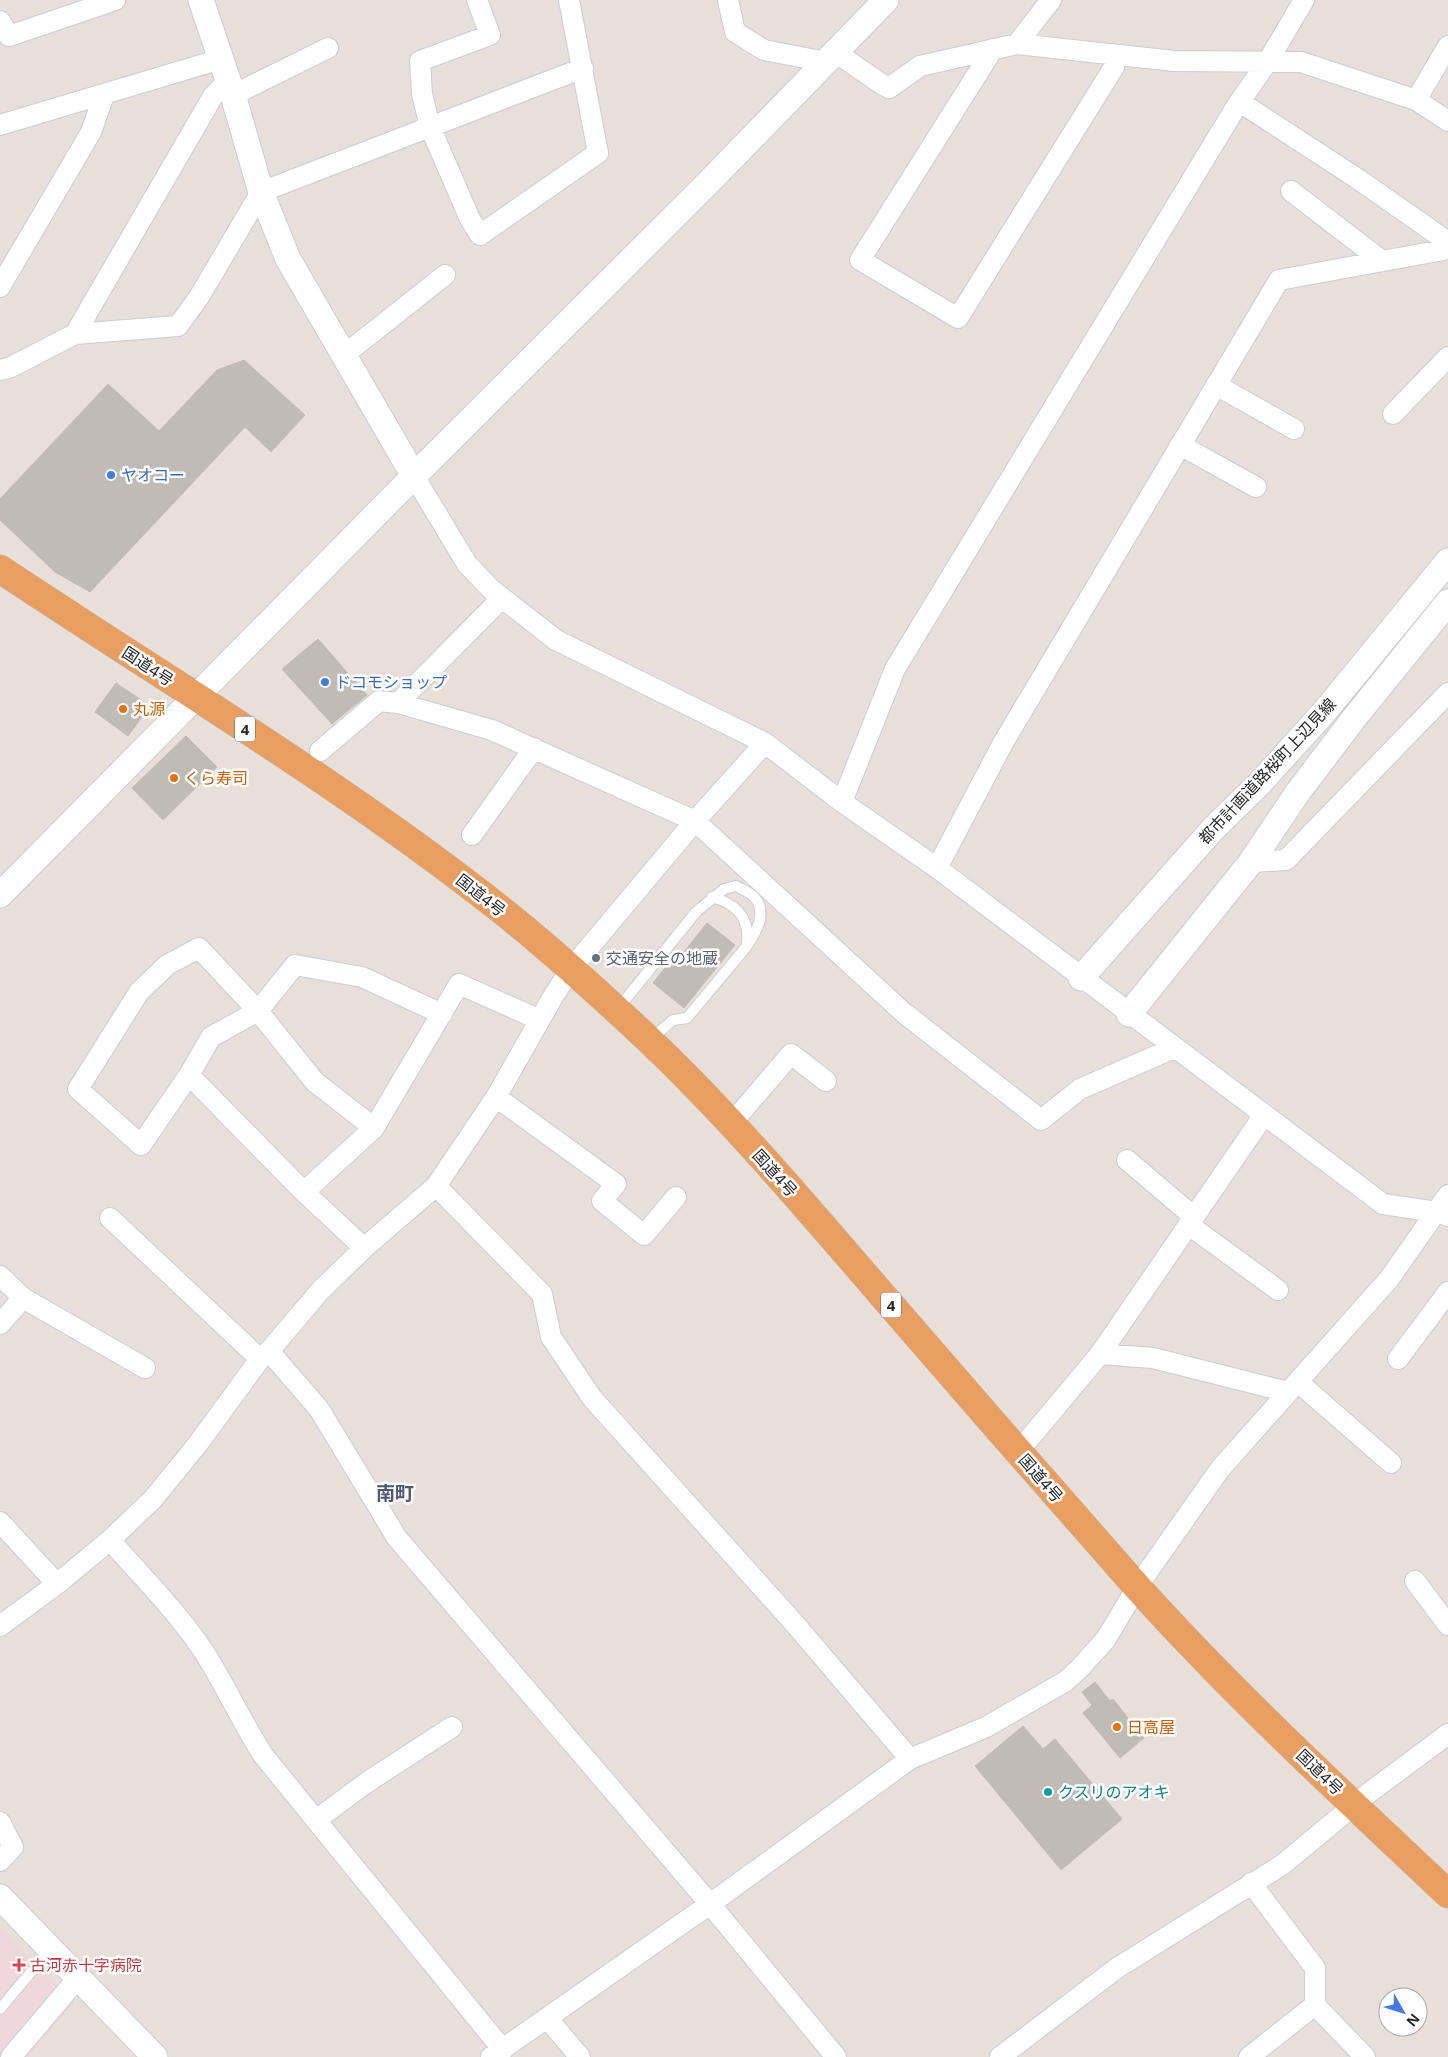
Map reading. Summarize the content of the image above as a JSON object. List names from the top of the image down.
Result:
{
  "streets": {
    "highway": ["国道4号", "4"],
    "street": ["都市計画道路桜町上辺見線"]
  },
  "districts": ["南町"],
  "places": {
    "other": [
      "ヤオコー",
      "ドコモショップ",
      "丸源",
      "くら寿司",
      "交通安全の地蔵",
      "日高屋",
      "クスリのアオキ"
    ],
    "health": ["古河赤十字病院"]
  },
  "north": "bottom right"
}
